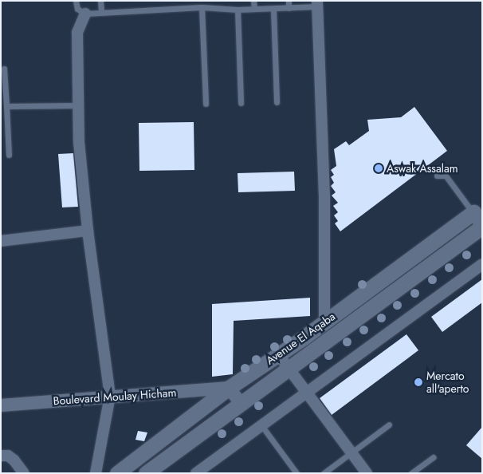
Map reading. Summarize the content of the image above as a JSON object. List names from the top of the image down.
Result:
{
  "streets": {
    "main road": ["Avenue El Aqaba"],
    "street": ["Boulevard Moulay Hicham"]
  },
  "crossings": [
    ["Avenue El Aqaba", "Boulevard Moulay Hicham"]
  ],
  "places": ["Aswak Assalam", "Mercato all'aperto"]
}
